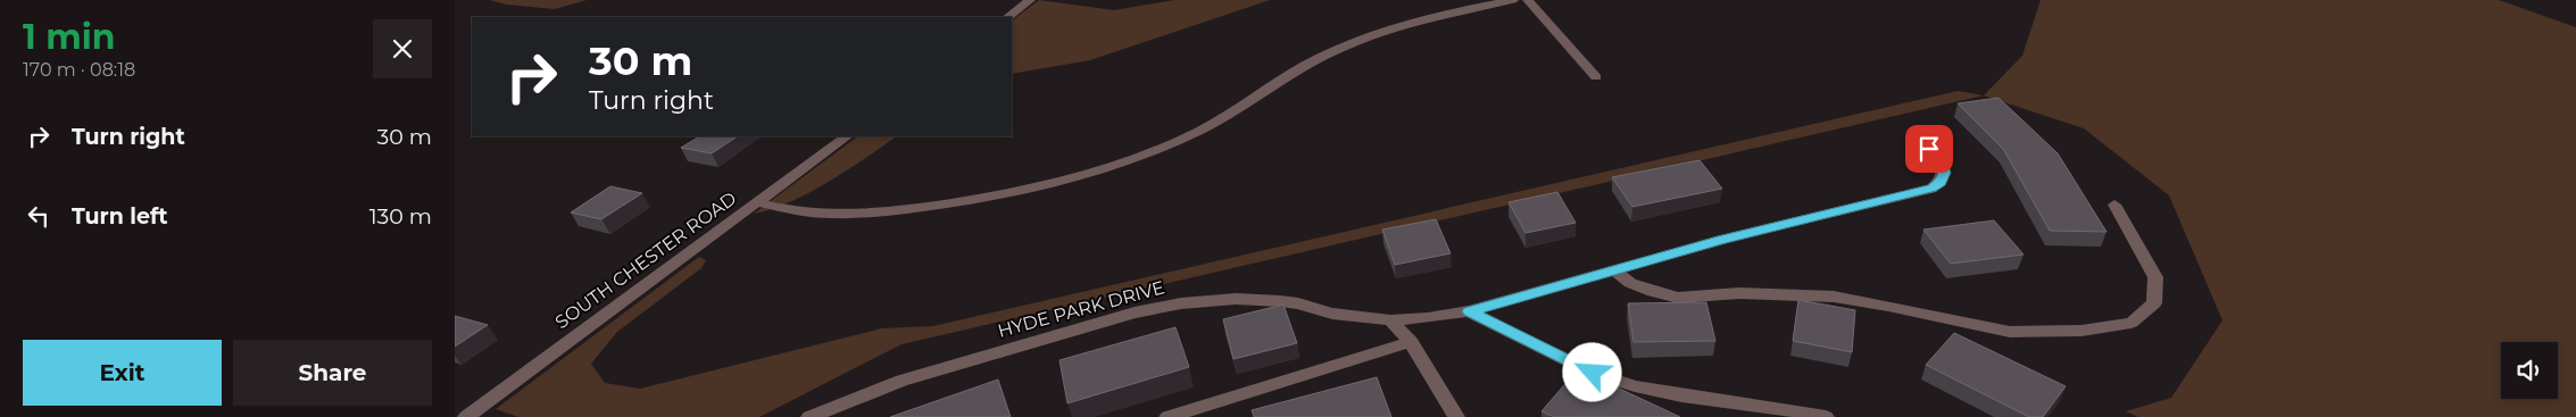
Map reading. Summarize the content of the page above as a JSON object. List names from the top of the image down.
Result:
{
  "streets": {
    "street": ["SOUTH CHESTER ROAD", "HYDE PARK DRIVE"]
  },
  "page": {
    "heading": ["1 min", "170 m · 08:18"],
    "turn": ["30 m", "Turn right"],
    "list": [
      {
        "name": "Turn right",
        "value": "30 m"
      },
      {
        "name": "Turn left",
        "value": "130 m"
      }
    ],
    "buttons": ["Exit", "Share"]
  }
}
